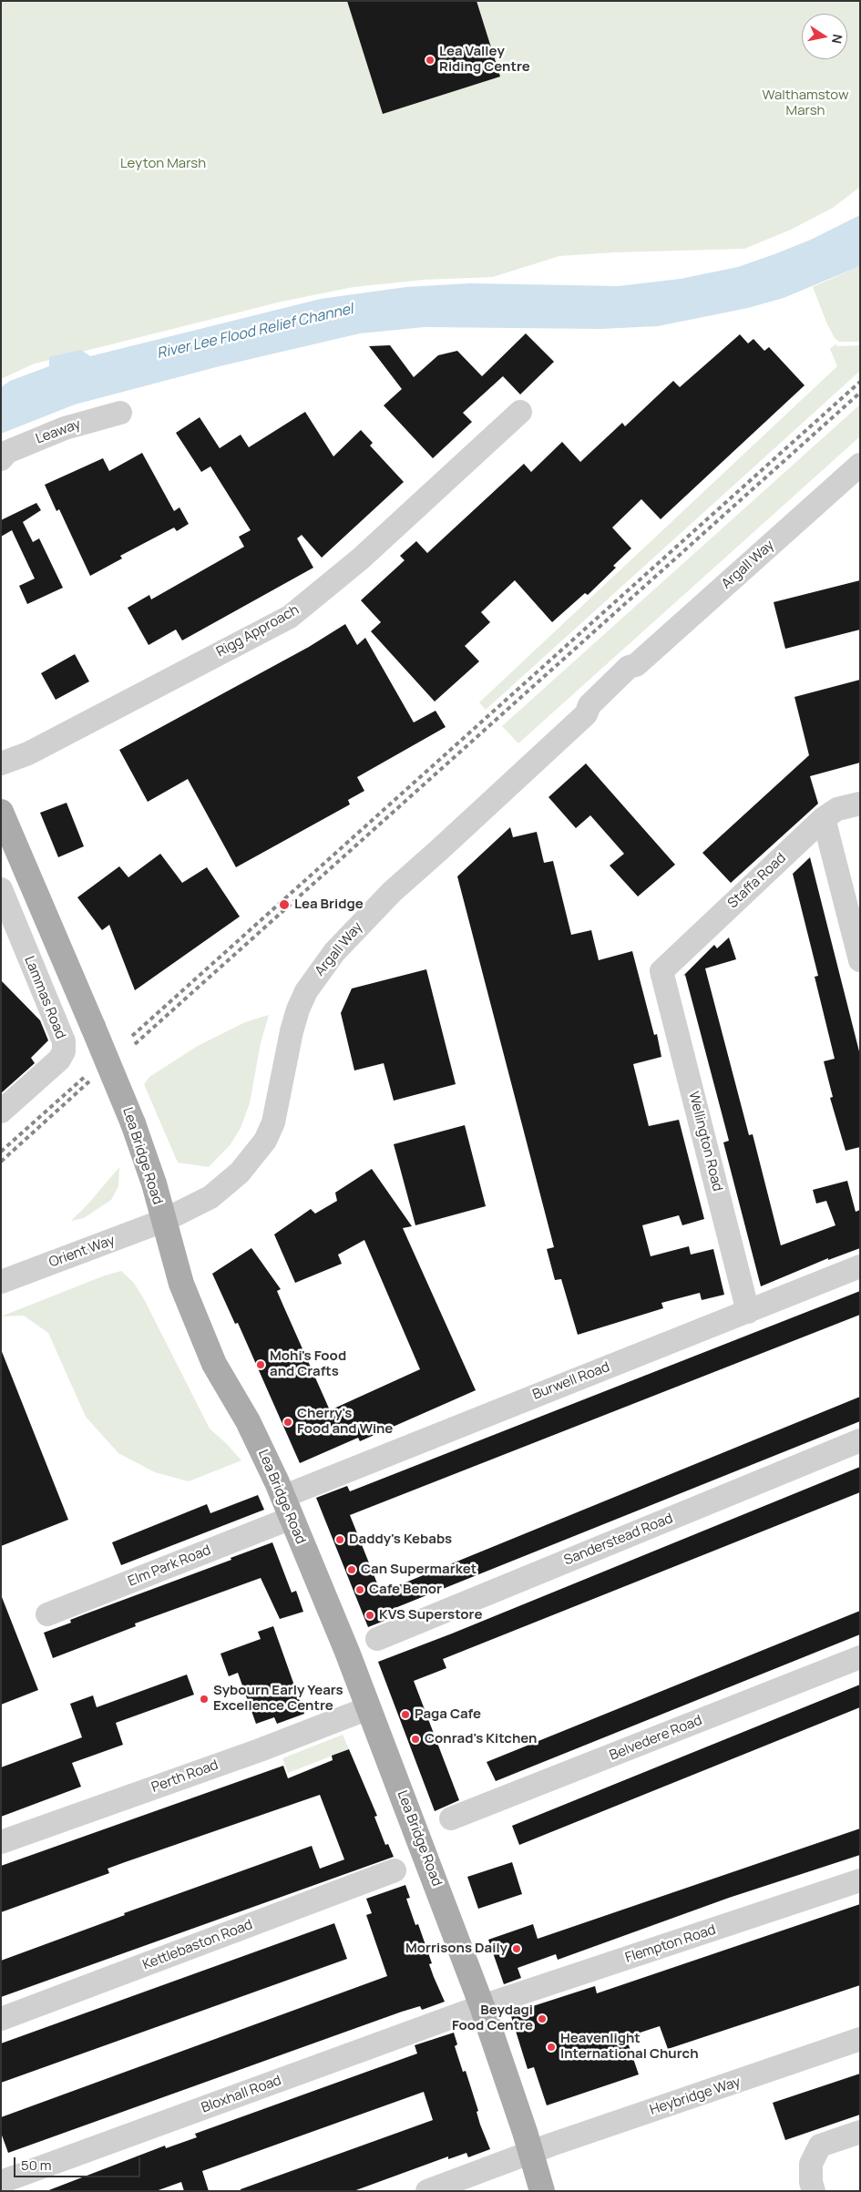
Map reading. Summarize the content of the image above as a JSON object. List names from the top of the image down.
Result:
{
  "streets": {
    "main road": ["Lea Bridge Road"],
    "street": [
      "Leaway",
      "Argall Way",
      "Rigg Approach",
      "Staffa Road",
      "Lammas Road",
      "Wellington Road",
      "Orient Way",
      "Burwell Road",
      "Sanderstead Road",
      "Elm Park Road",
      "Belvedere Road",
      "Perth Road",
      "Flempton Road",
      "Kettlebaston Road",
      "Bloxhall Road",
      "Heybridge Way"
    ]
  },
  "crossings": [
    ["Argall Way", "Lea Bridge Road"],
    ["Argall Way", "Orient Way"],
    ["Staffa Road", "Wellington Road"],
    ["Wellington Road", "Burwell Road"],
    ["Lea Bridge Road", "Orient Way"],
    ["Lea Bridge Road", "Burwell Road"],
    ["Lea Bridge Road", "Elm Park Road"],
    ["Lea Bridge Road", "Perth Road"],
    ["Lea Bridge Road", "Flempton Road"],
    ["Lea Bridge Road", "Bloxhall Road"],
    ["Lea Bridge Road", "Heybridge Way"],
    ["Burwell Road", "Elm Park Road"],
    ["Flempton Road", "Bloxhall Road"]
  ],
  "water": ["River Lee Flood Relief Channel"],
  "parks": ["Walthamstow Marsh", "Leyton Marsh"],
  "places": [
    "Lea Valley Riding Centre",
    "Lea Bridge",
    "Mohi's Food and Crafts",
    "Cherry's Food and Wine",
    "Daddy's Kebabs",
    "Can Supermarket",
    "Cafe Benor",
    "KVS Superstore",
    "Sybourn Early Years Excellence Centre",
    "Paga Cafe",
    "Conrad's Kitchen",
    "Morrisons Daily",
    "Beydagi Food Centre",
    "Heavenlight International Church"
  ],
  "scale_bar": "50 m",
  "north": "right"
}
